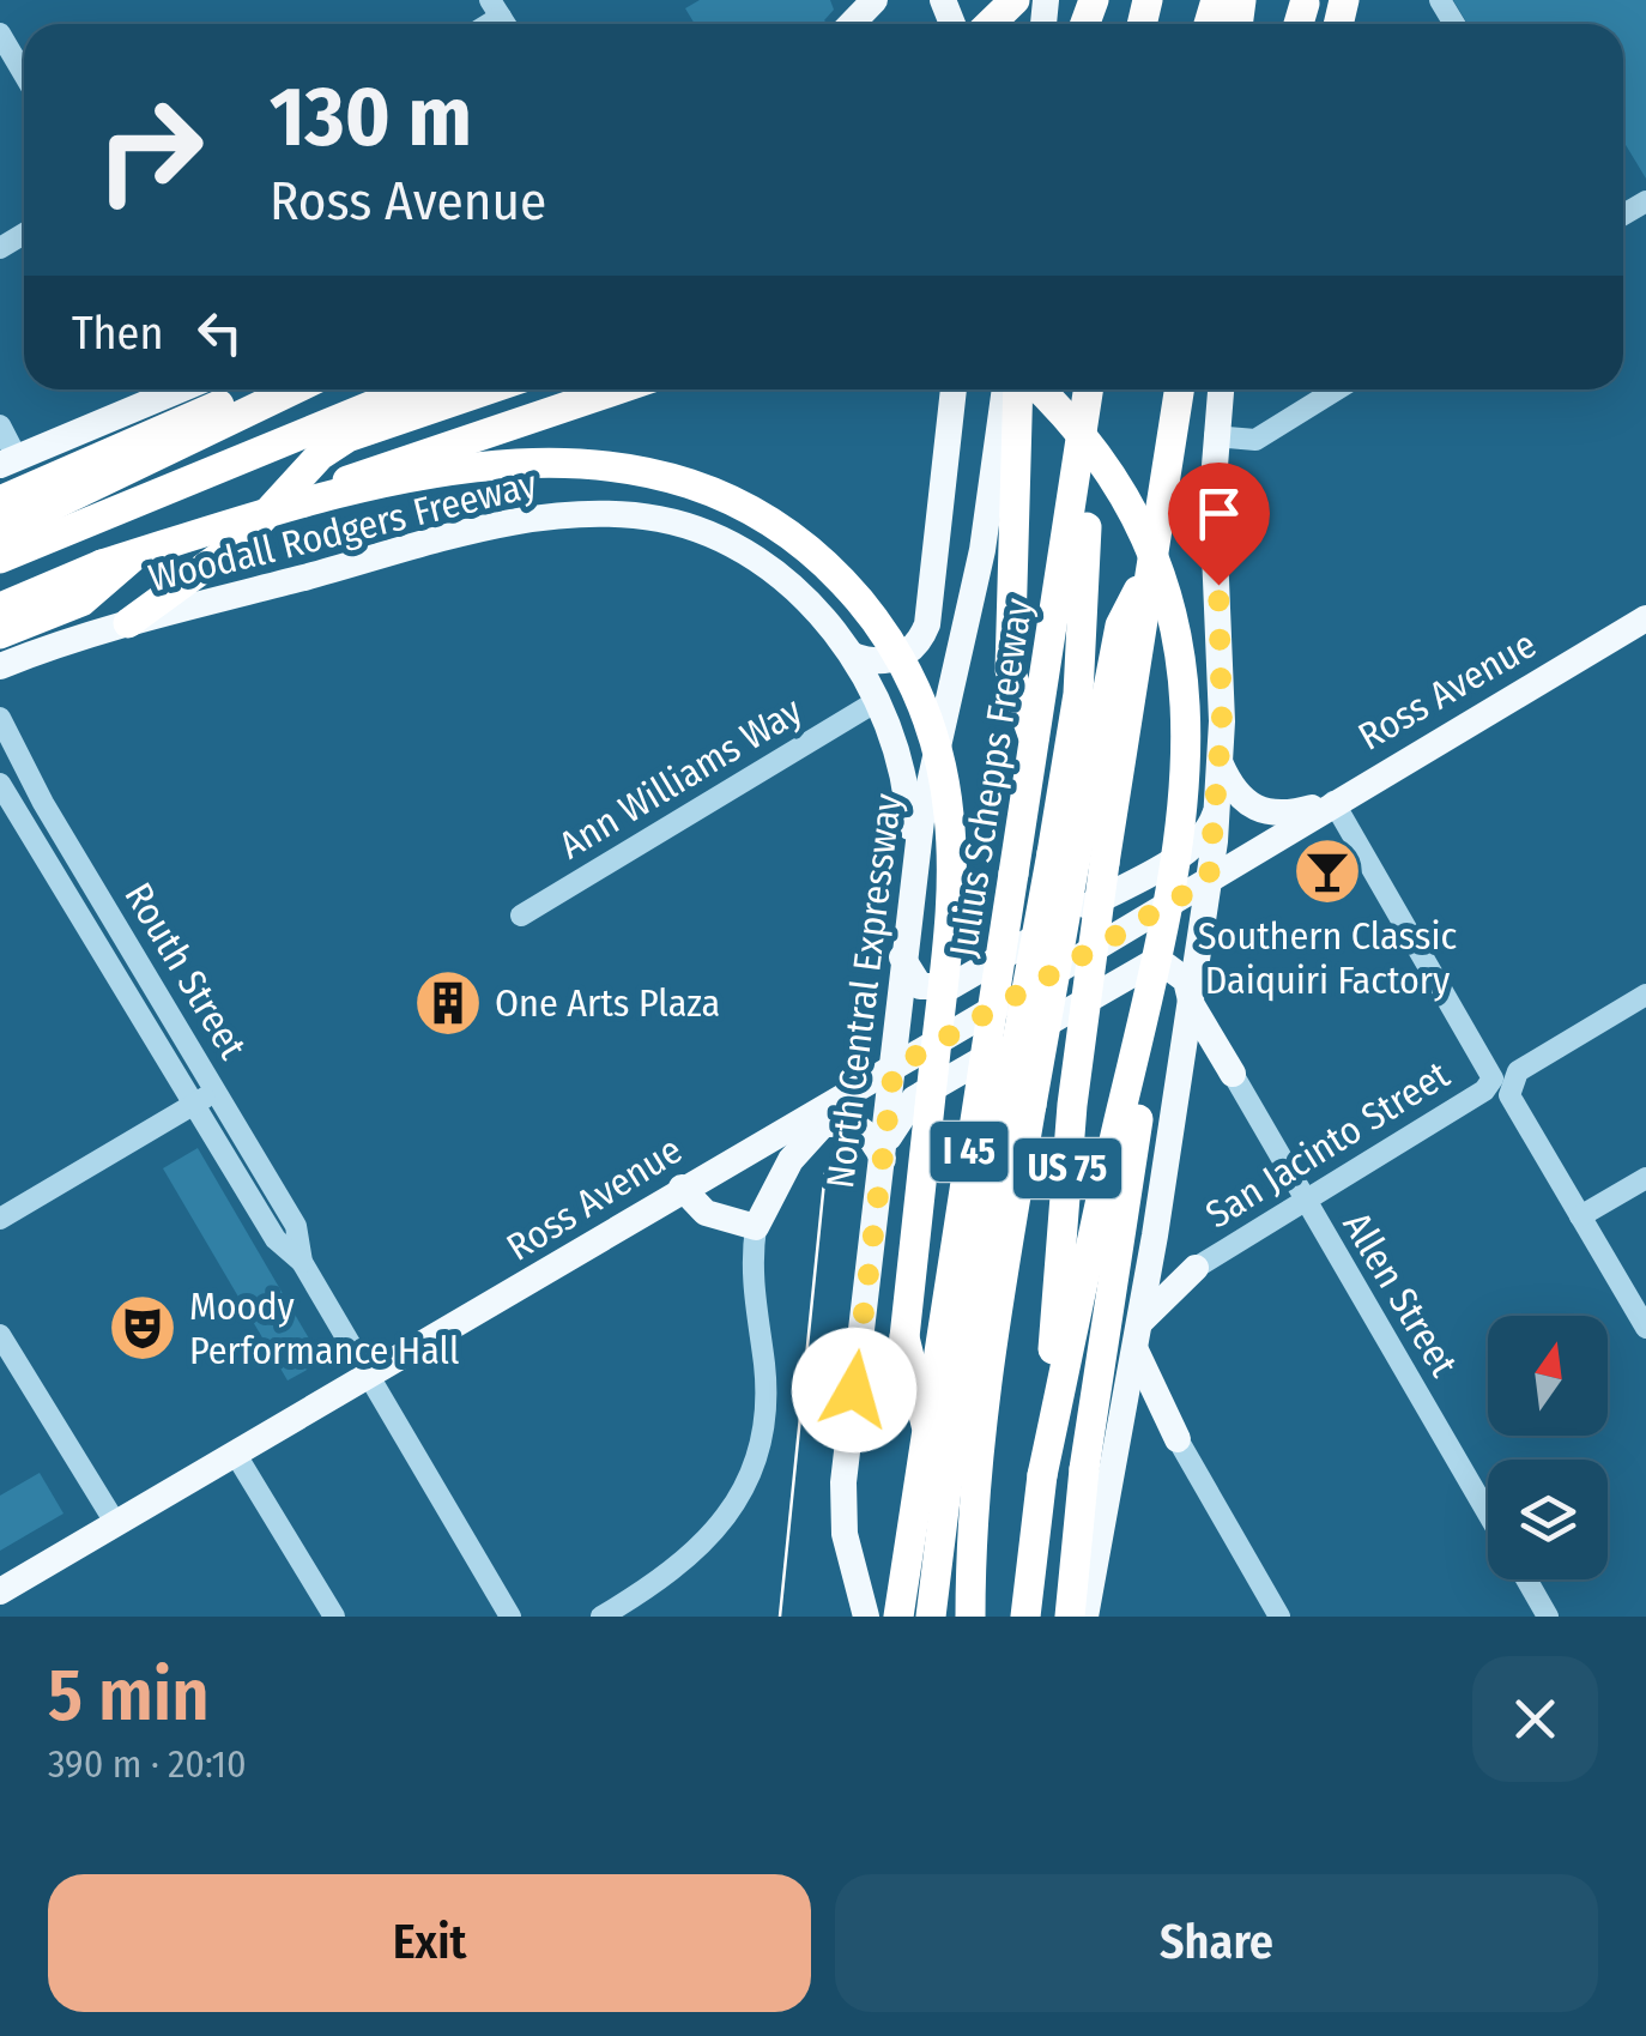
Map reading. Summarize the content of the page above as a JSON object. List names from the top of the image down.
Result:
{
  "streets": {
    "highway": [
      "Woodall Rodgers Freeway",
      "Julius Schepps Freeway",
      "I 45",
      "US 75"
    ],
    "main road": ["Ross Avenue", "North Central Expressway"],
    "street": [
      "Ann Williams Way",
      "Routh Street",
      "San Jacinto Street",
      "Allen Street"
    ]
  },
  "crossings": [
    ["Woodall Rodgers Freeway", "Ann Williams Way"],
    ["Woodall Rodgers Freeway", "North Central Expressway"],
    ["Ross Avenue", "Routh Street"],
    ["Ross Avenue", "North Central Expressway"],
    ["San Jacinto Street", "Allen Street"]
  ],
  "places": {
    "bar": ["Southern Classic Daiquiri Factory"],
    "building": ["One Arts Plaza"],
    "theatre": ["Moody Performance Hall"]
  },
  "north": "top",
  "page": {
    "turn": ["130 m", "Ross Avenue"],
    "then": "Then",
    "heading": ["5 min", "390 m · 20:10"],
    "buttons": ["Exit", "Share"]
  }
}
